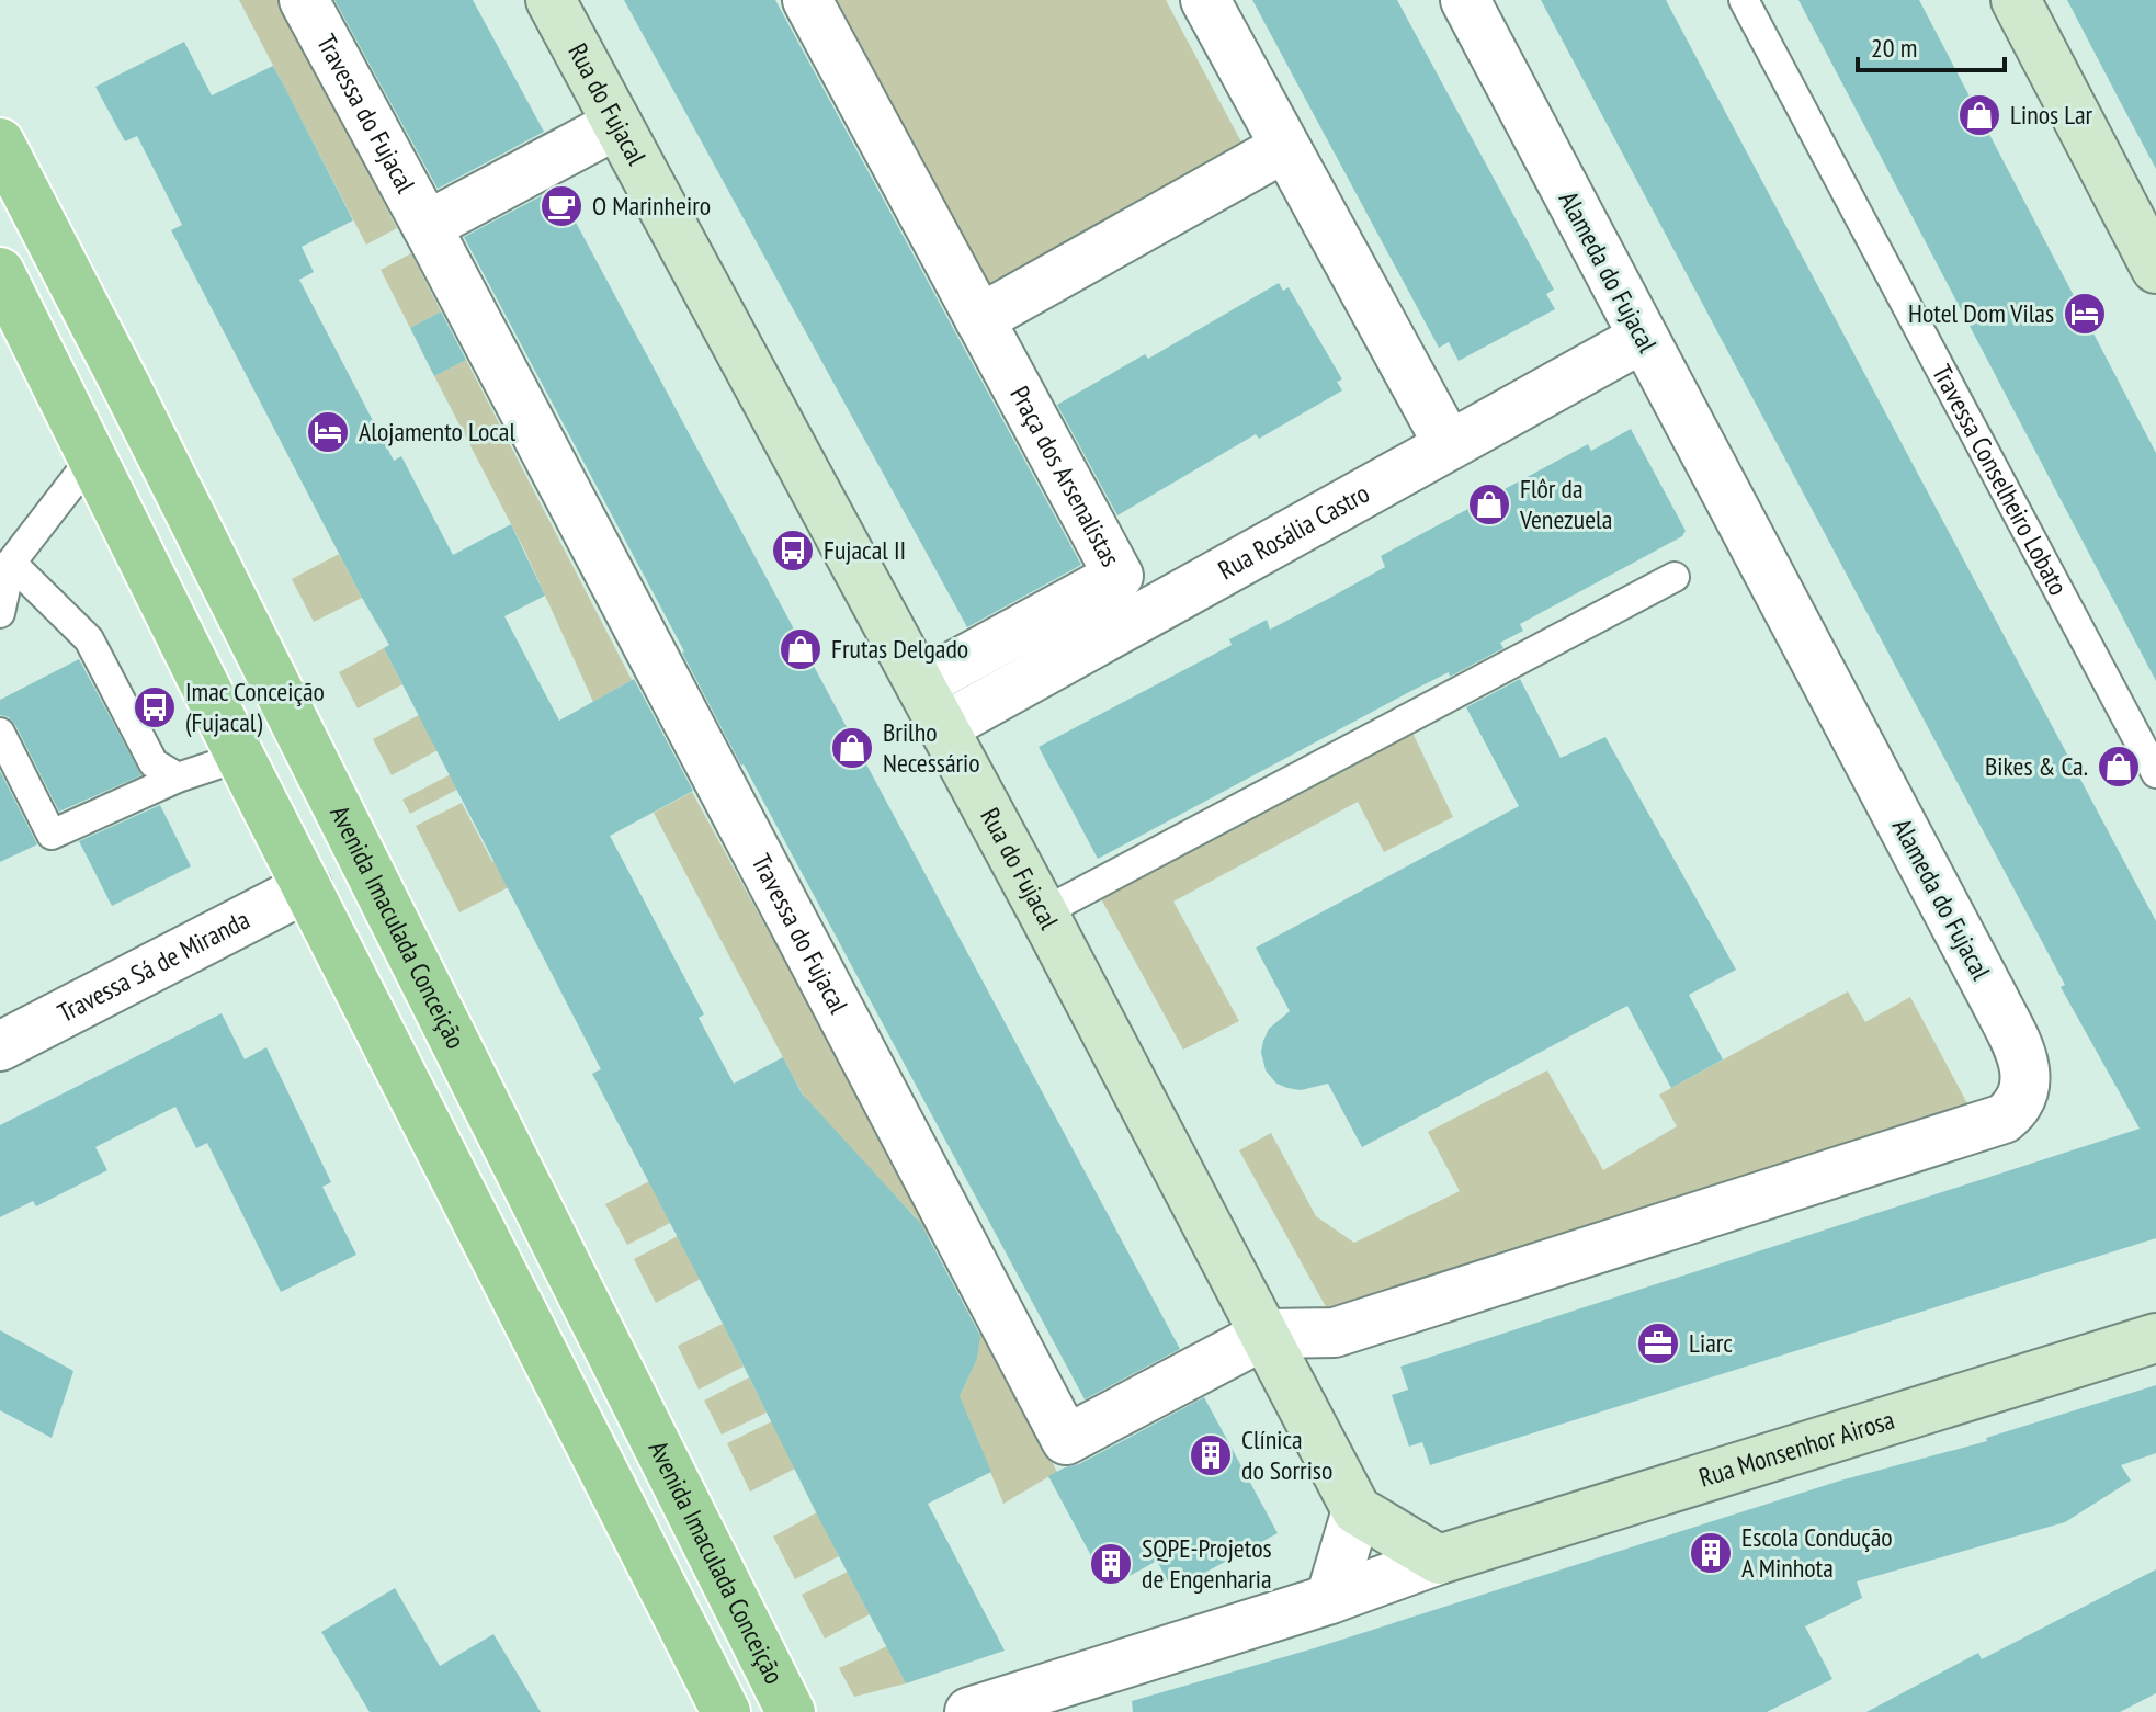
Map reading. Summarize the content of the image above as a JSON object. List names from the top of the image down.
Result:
{
  "streets": {
    "main road": ["Rua do Fujacal", "Avenida Imaculada Conceição", "Rua Monsenhor Airosa"],
    "street": [
      "Travessa do Fujacal",
      "Alameda do Fujacal",
      "Praça dos Arsenalistas",
      "Rua Rosália Castro",
      "Travessa Sá de Miranda"
    ],
    "lane": ["Travessa Conselheiro Lobato"]
  },
  "crossings": [
    ["Rua do Fujacal", "Travessa do Fujacal"],
    ["Rua do Fujacal", "Alameda do Fujacal"],
    ["Rua do Fujacal", "Praça dos Arsenalistas"],
    ["Rua do Fujacal", "Rua Rosália Castro"],
    ["Travessa do Fujacal", "Alameda do Fujacal"],
    ["Alameda do Fujacal", "Rua Rosália Castro"]
  ],
  "places": {
    "shop": [
      "Linos Lar",
      "Flôr da Venezuela",
      "Frutas Delgado",
      "Brilho Necessário",
      "Bikes & Ca."
    ],
    "cafe": ["O Marinheiro"],
    "hotel": ["Hotel Dom Vilas", "Alojamento Local"],
    "bus stop": ["Fujacal II", "Imac Conceição (Fujacal)"],
    "office": ["Liarc"],
    "building": ["Clínica do Sorriso", "Escola Condução A Minhota", "SQPE-Projetos de Engenharia"]
  },
  "scale_bar": "20 m"
}
